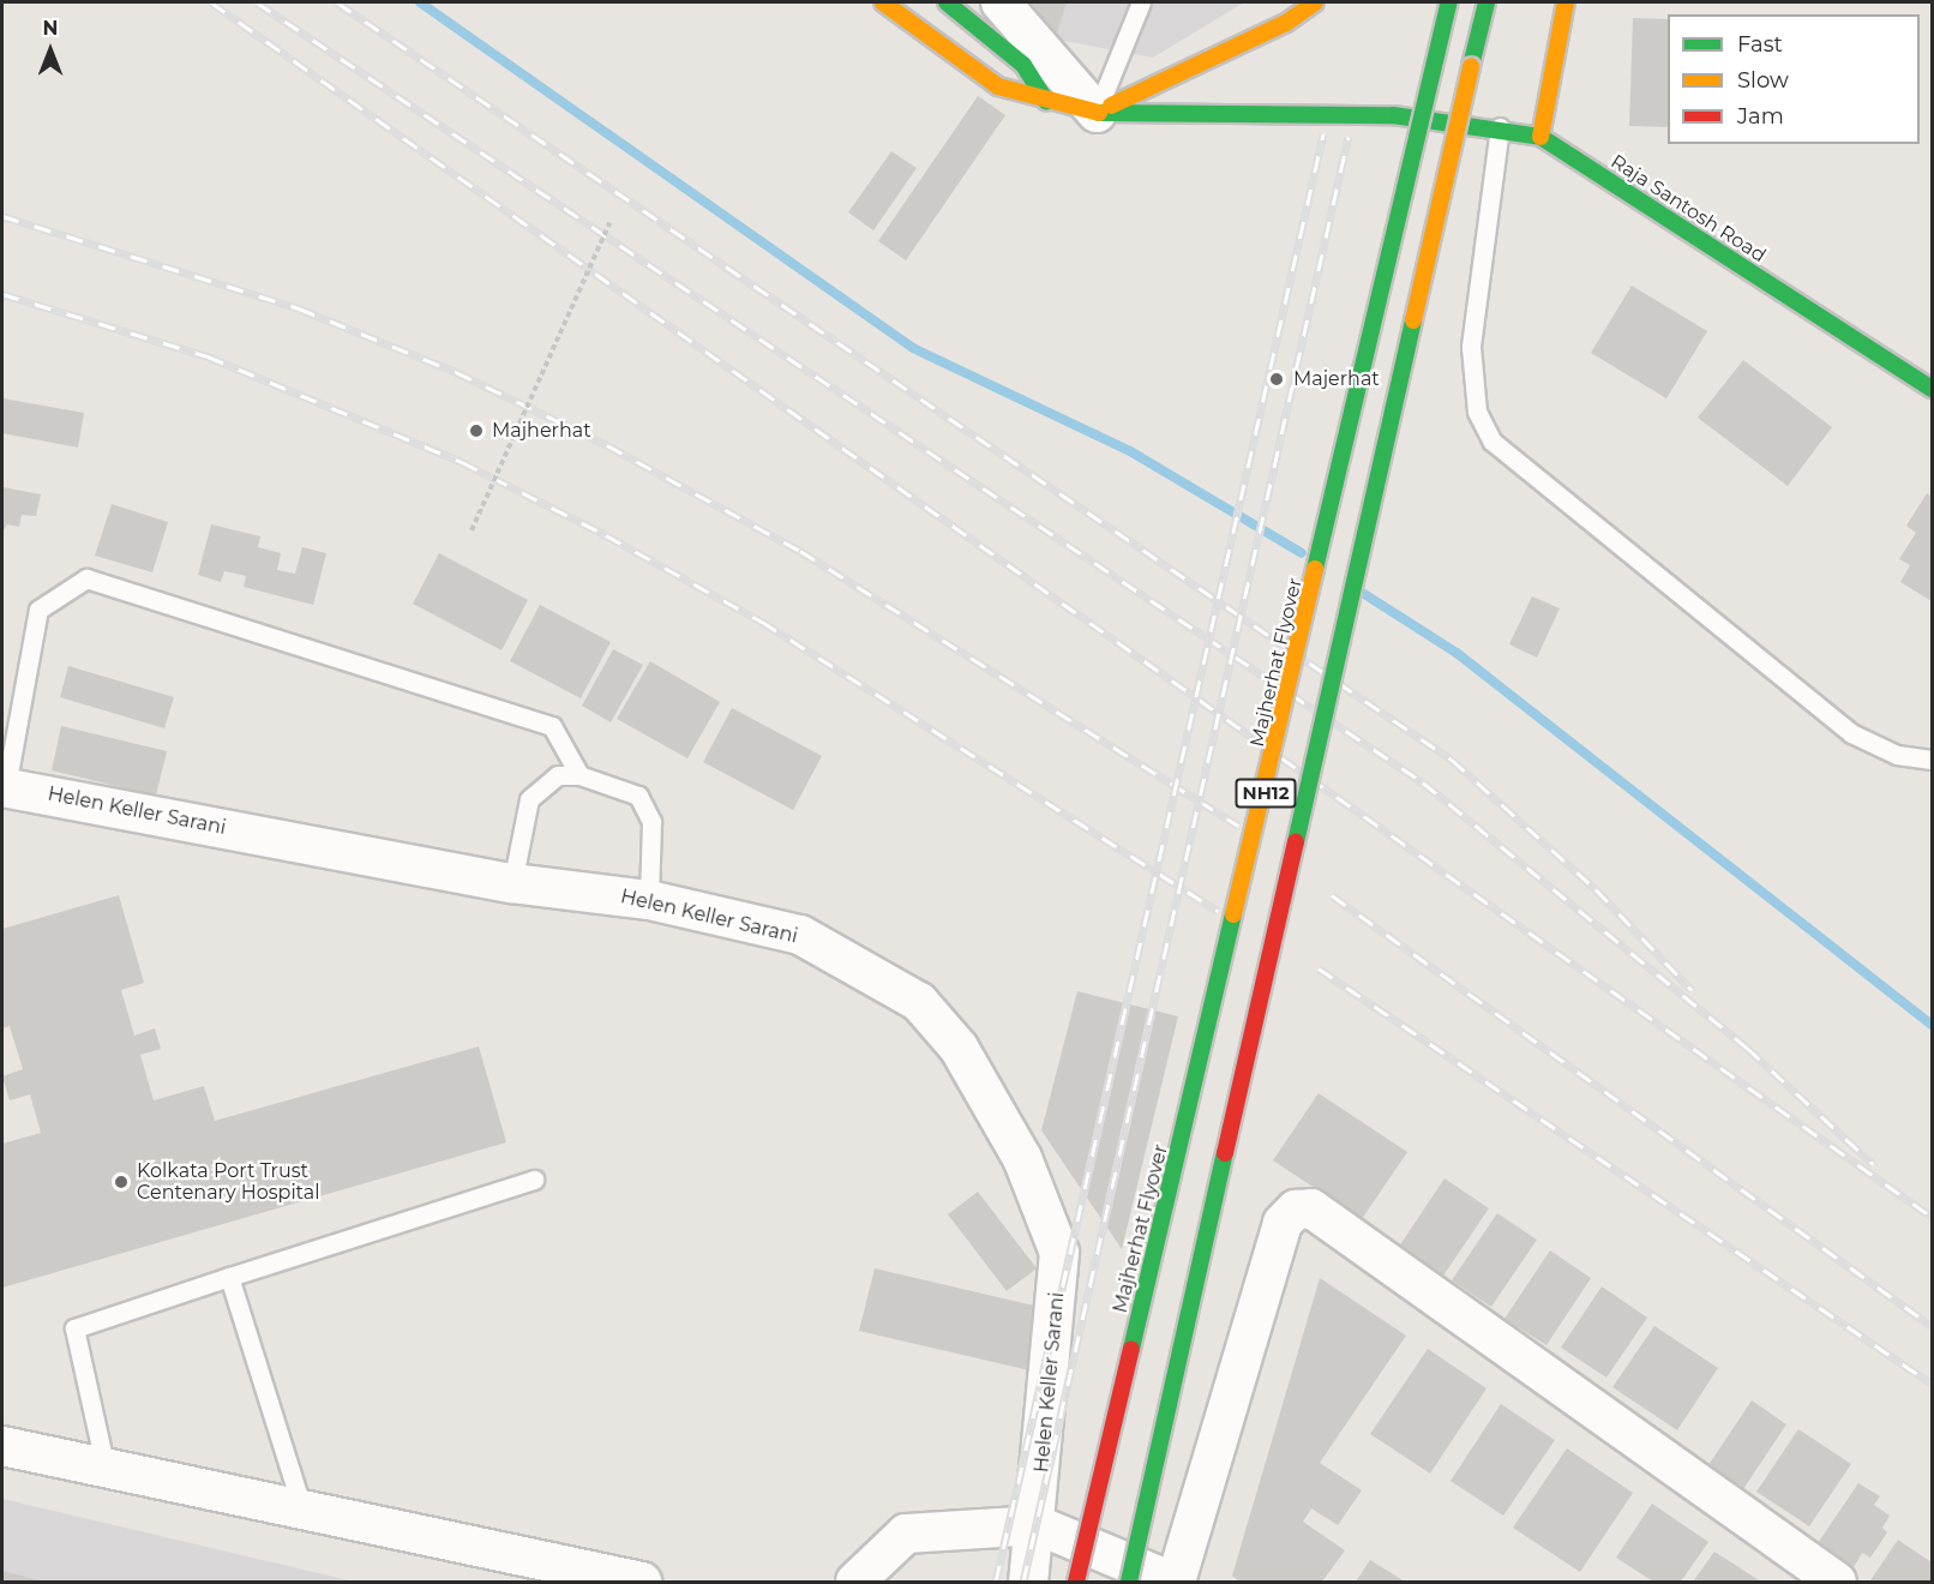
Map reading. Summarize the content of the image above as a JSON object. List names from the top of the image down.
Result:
{
  "streets": {
    "main road": ["Raja Santosh Road", "Majherhat Flyover", "NH12"],
    "street": ["Helen Keller Sarani"]
  },
  "places": ["Majerhat", "Majherhat", "Kolkata Port Trust Centenary Hospital"],
  "legend": ["Fast", "Slow", "Jam"],
  "north": "top"
}
